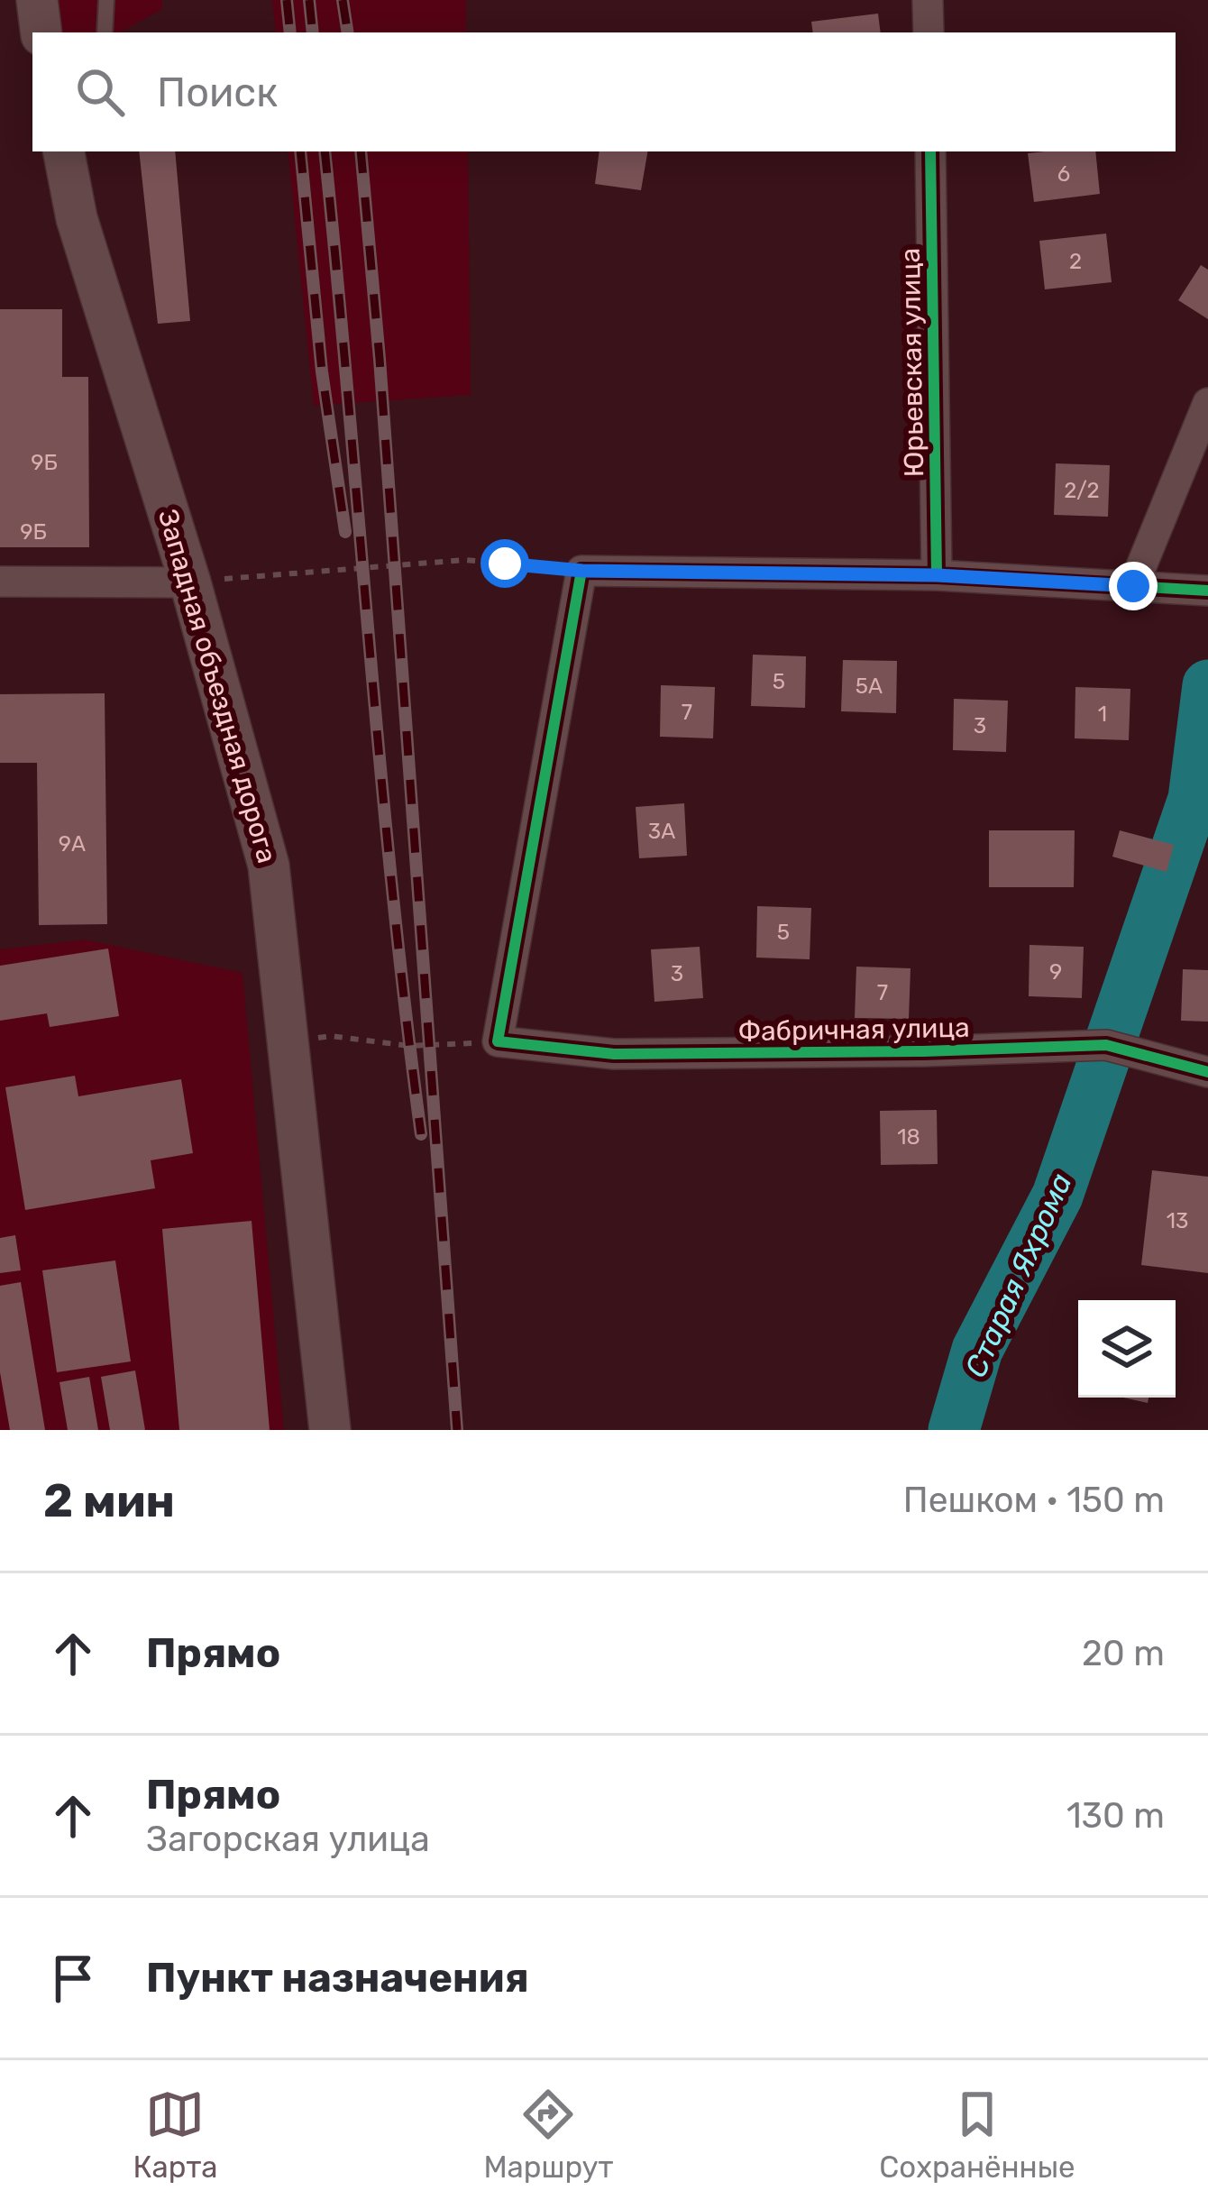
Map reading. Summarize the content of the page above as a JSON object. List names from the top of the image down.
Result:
{
  "streets": {
    "main road": ["Западная объездная дорога"],
    "street": ["Юрьевская улица", "Фабричная улица"]
  },
  "water": ["Старая Яхрома"],
  "house_numbers": [
    "6",
    "2",
    "9Б",
    "2/2",
    "9Б",
    "5",
    "5А",
    "7",
    "1",
    "3",
    "3А",
    "9А",
    "5",
    "9",
    "3",
    "7",
    "18",
    "13"
  ],
  "page": {
    "search": "Поиск",
    "heading": ["2 мин", "Пешком · 150 m"],
    "list": [
      ["Прямо", "20 m"],
      ["Прямо", "Загорская улица", "130 m"],
      "Пункт назначения"
    ],
    "nav": ["Карта", "Маршрут", "Сохранённые"]
  }
}
